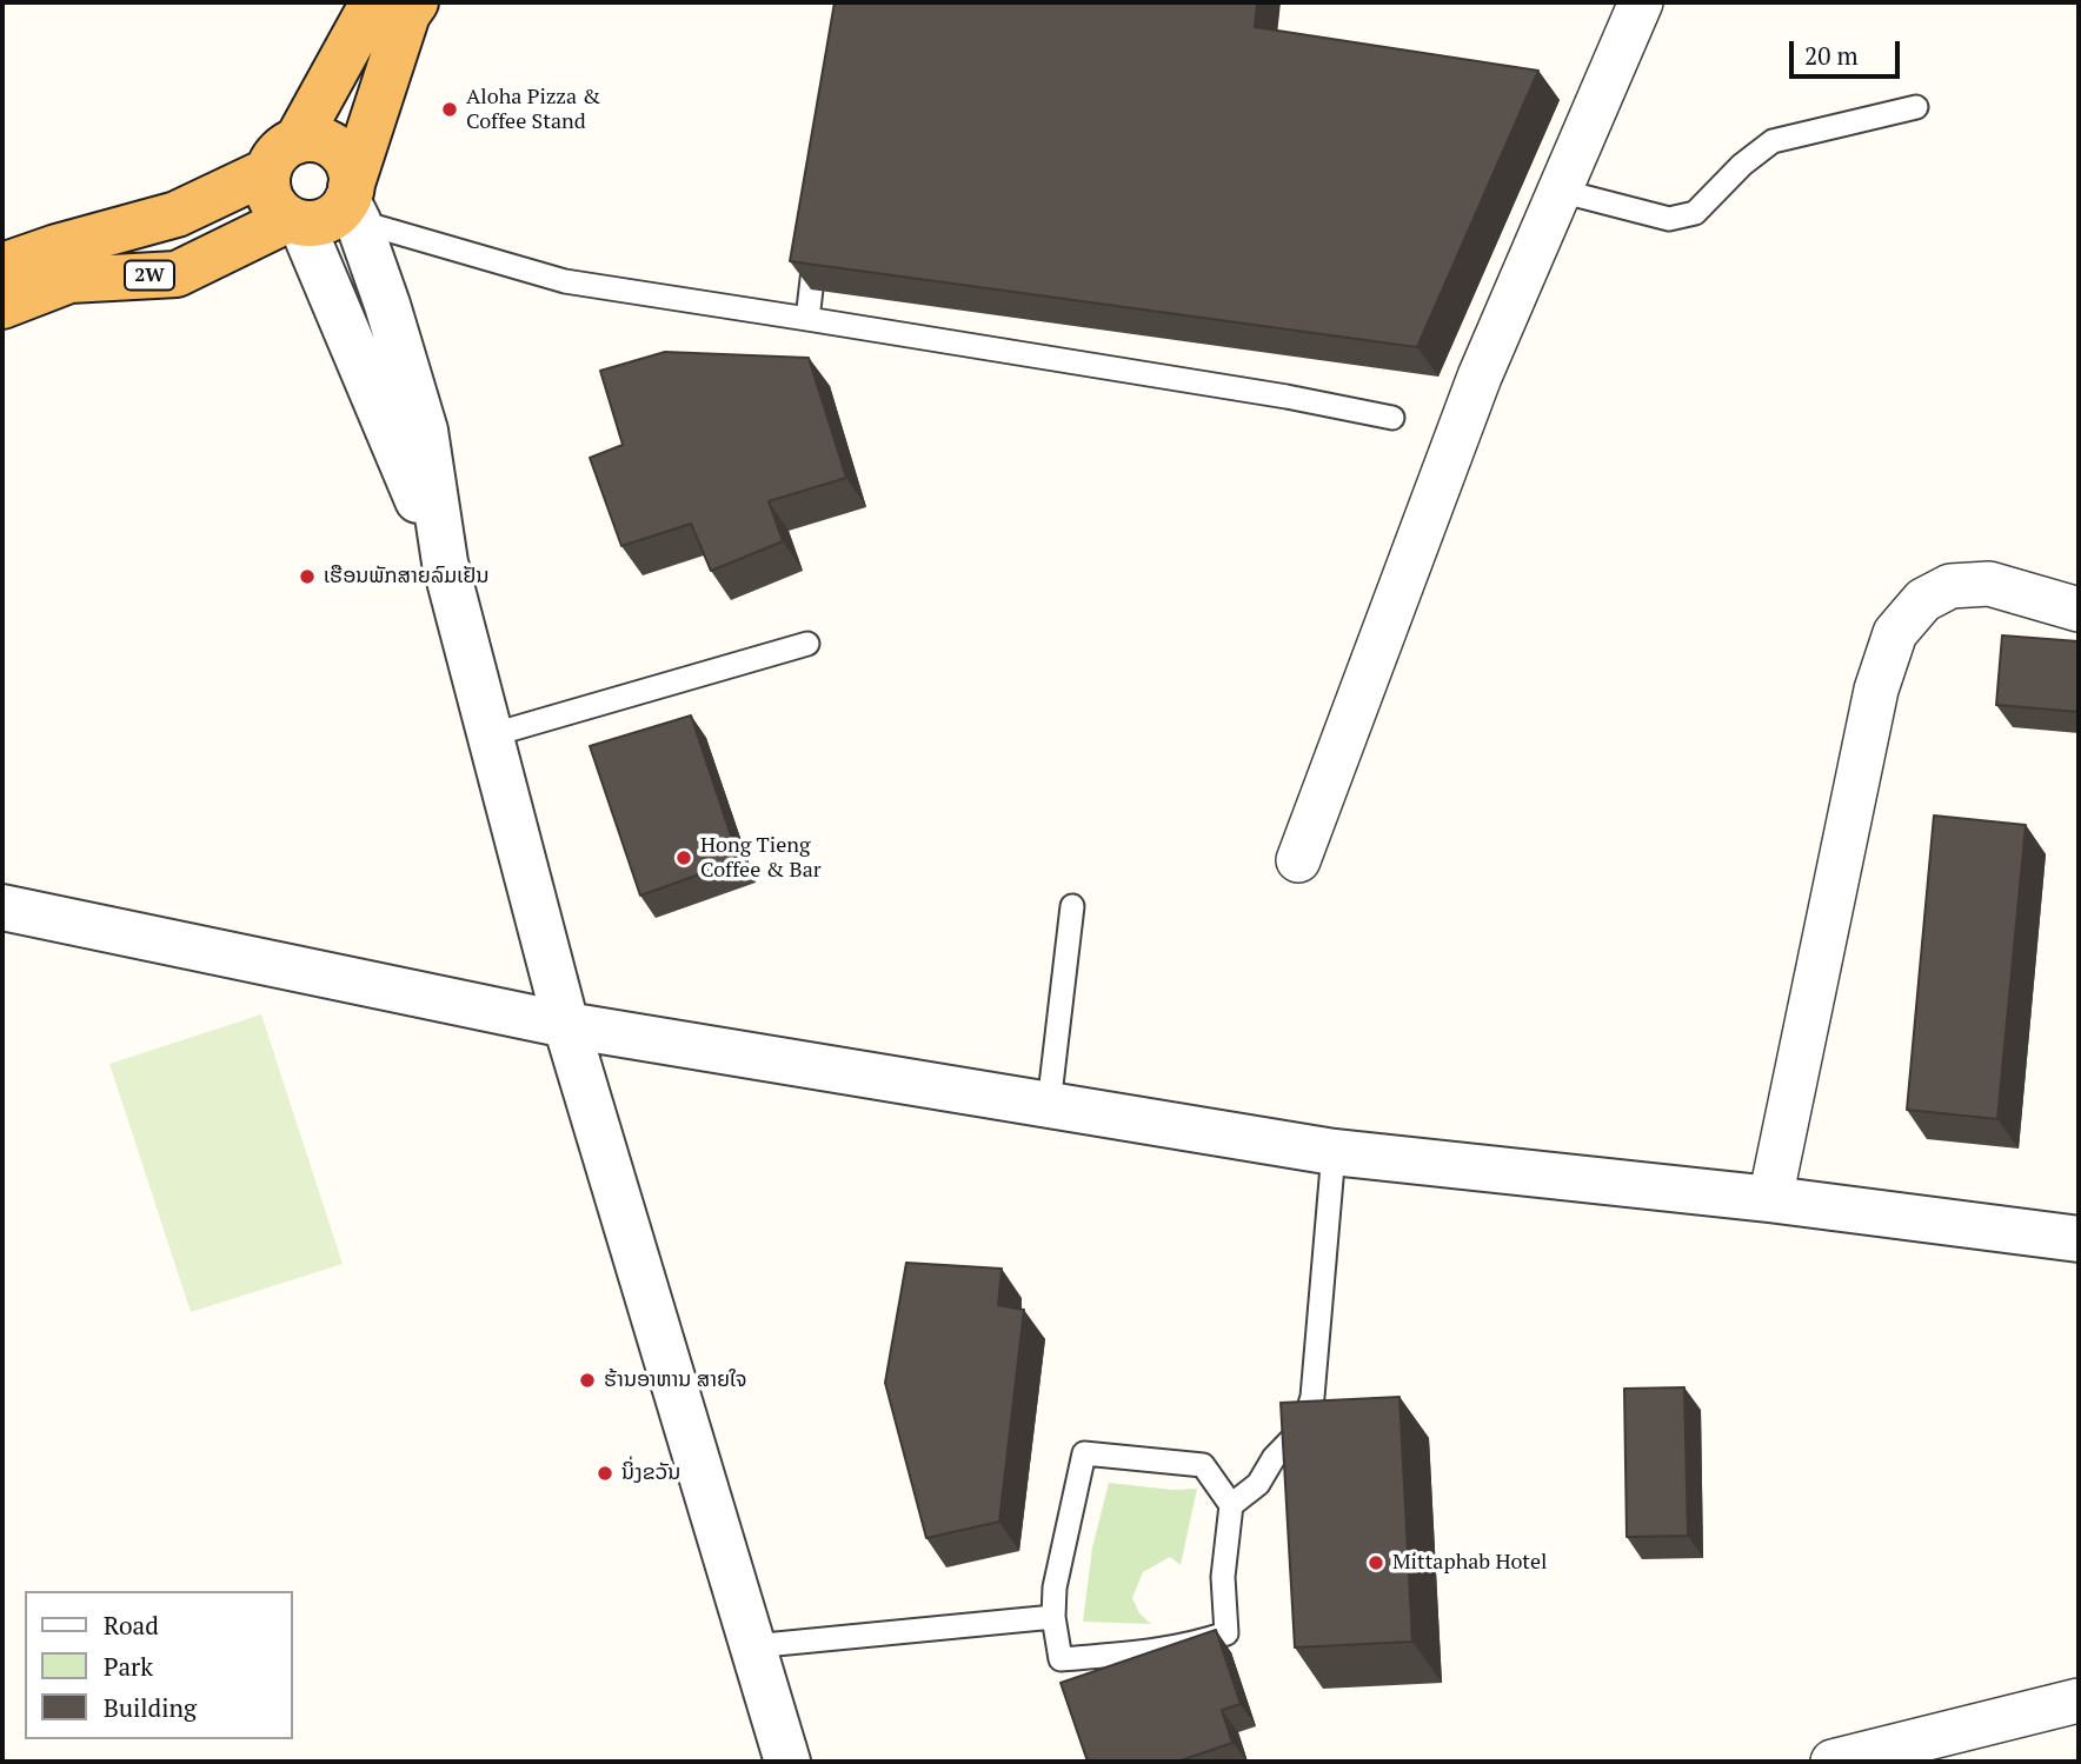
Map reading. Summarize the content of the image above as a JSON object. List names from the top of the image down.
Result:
{
  "streets": {
    "highway": ["2W"]
  },
  "places": [
    "Aloha Pizza & Coffee Stand",
    "ເຮືອນພັກສາຍລົມເຢັນ",
    "Hong Tieng Coffee & Bar",
    "ຮ້ານອາຫານ ສາຍໃຈ",
    "ນິ່ງຂວັນ",
    "Mittaphab Hotel"
  ],
  "legend": ["Road", "Park", "Building"],
  "scale_bar": "20 m"
}
